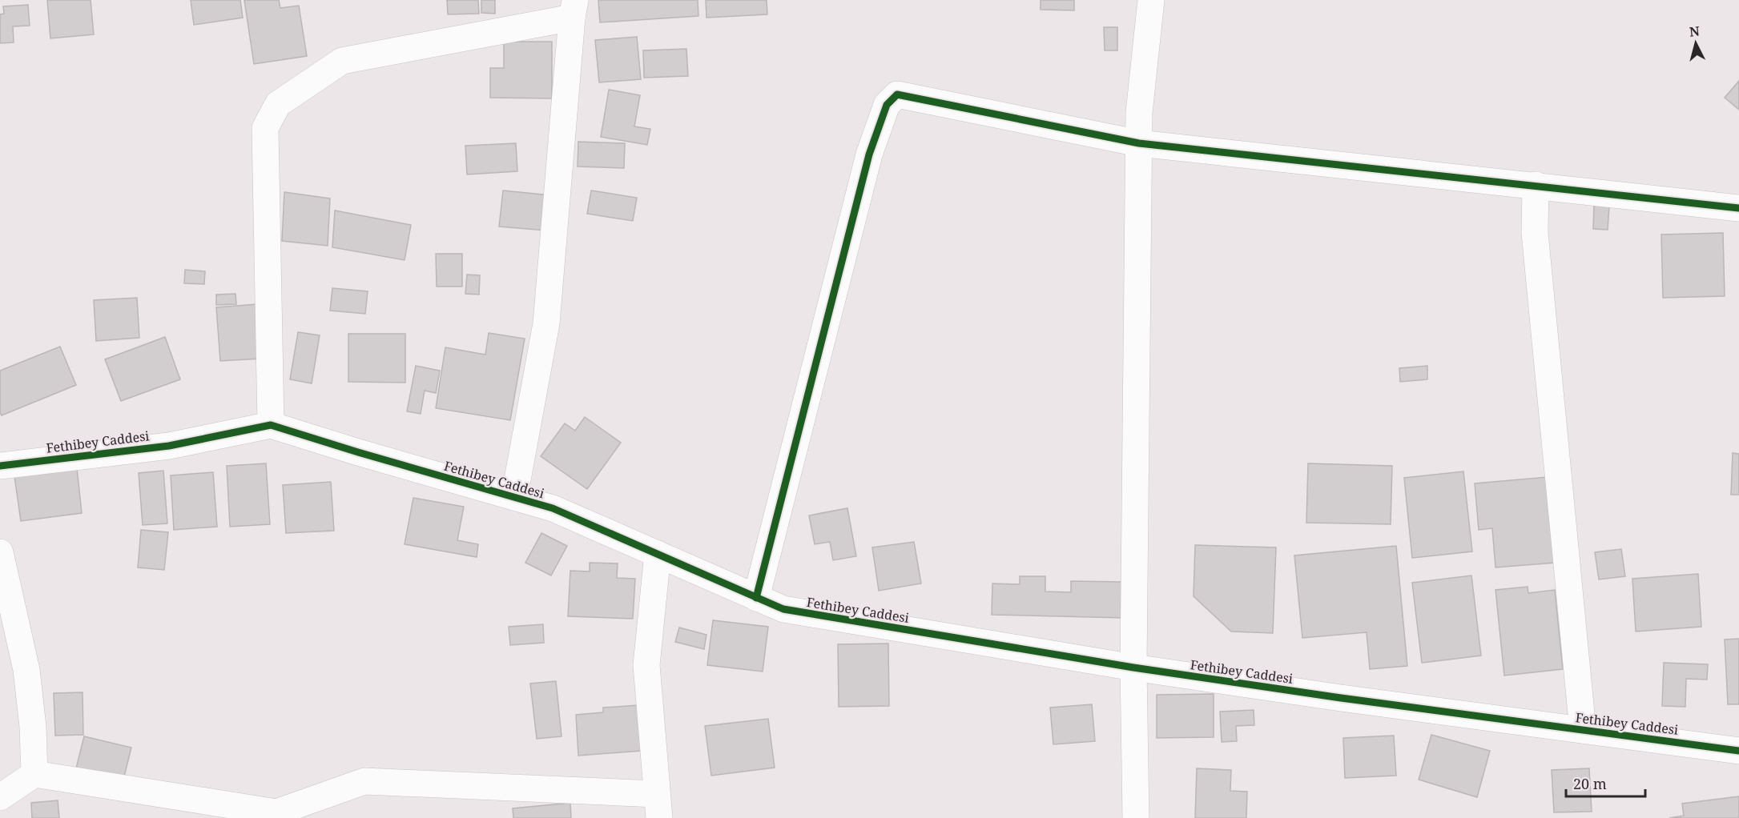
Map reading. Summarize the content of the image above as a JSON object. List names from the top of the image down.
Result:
{
  "streets": {
    "street": ["Fethibey Caddesi"]
  },
  "scale_bar": "20 m",
  "north": "top"
}
